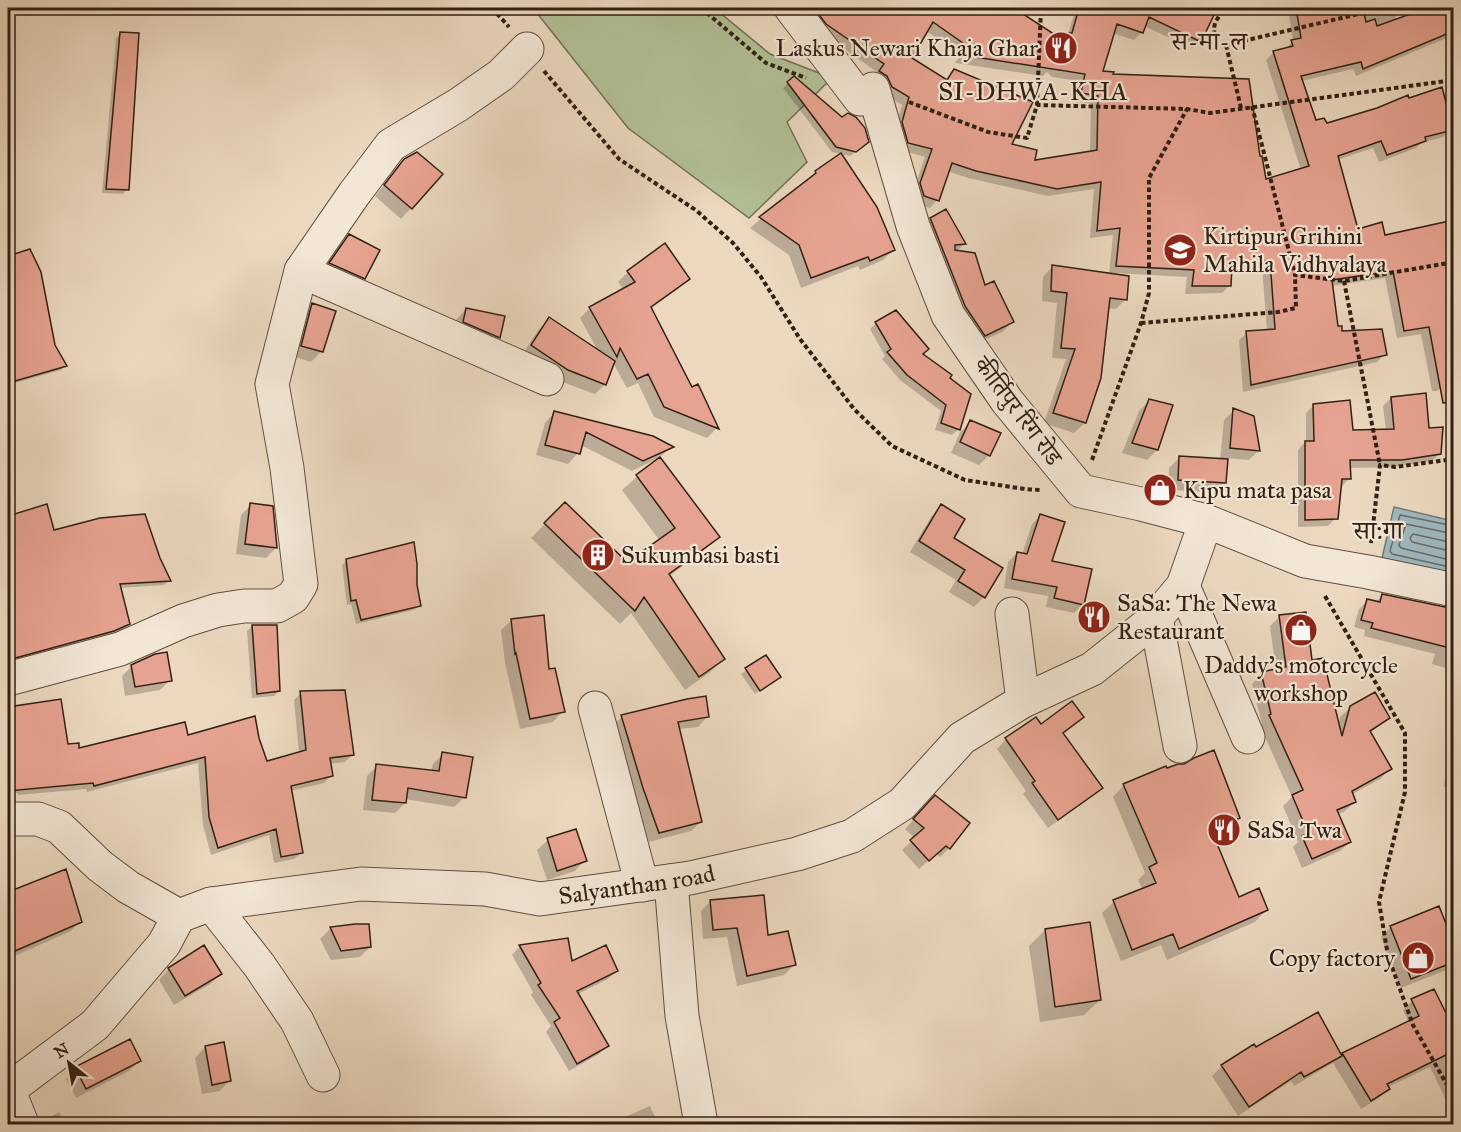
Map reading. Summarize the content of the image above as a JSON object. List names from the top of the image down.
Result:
{
  "streets": {
    "street": ["कीर्तिपुर रिंग रोड", "Salyanthan road"]
  },
  "districts": ["स-मा-ल", "SI-DHWA-KHA", "सा:गा"],
  "places": {
    "restaurant": ["Laskus Newari Khaja Ghar", "SaSa: The Newa Restaurant", "SaSa Twa"],
    "school or university": ["Kirtipur Grihini Mahila Vidhyalaya"],
    "shop": ["Kipu mata pasa", "Daddy's motorcycle workshop", "Copy factory"],
    "building": ["Sukumbasi basti"]
  },
  "north": "top left"
}
